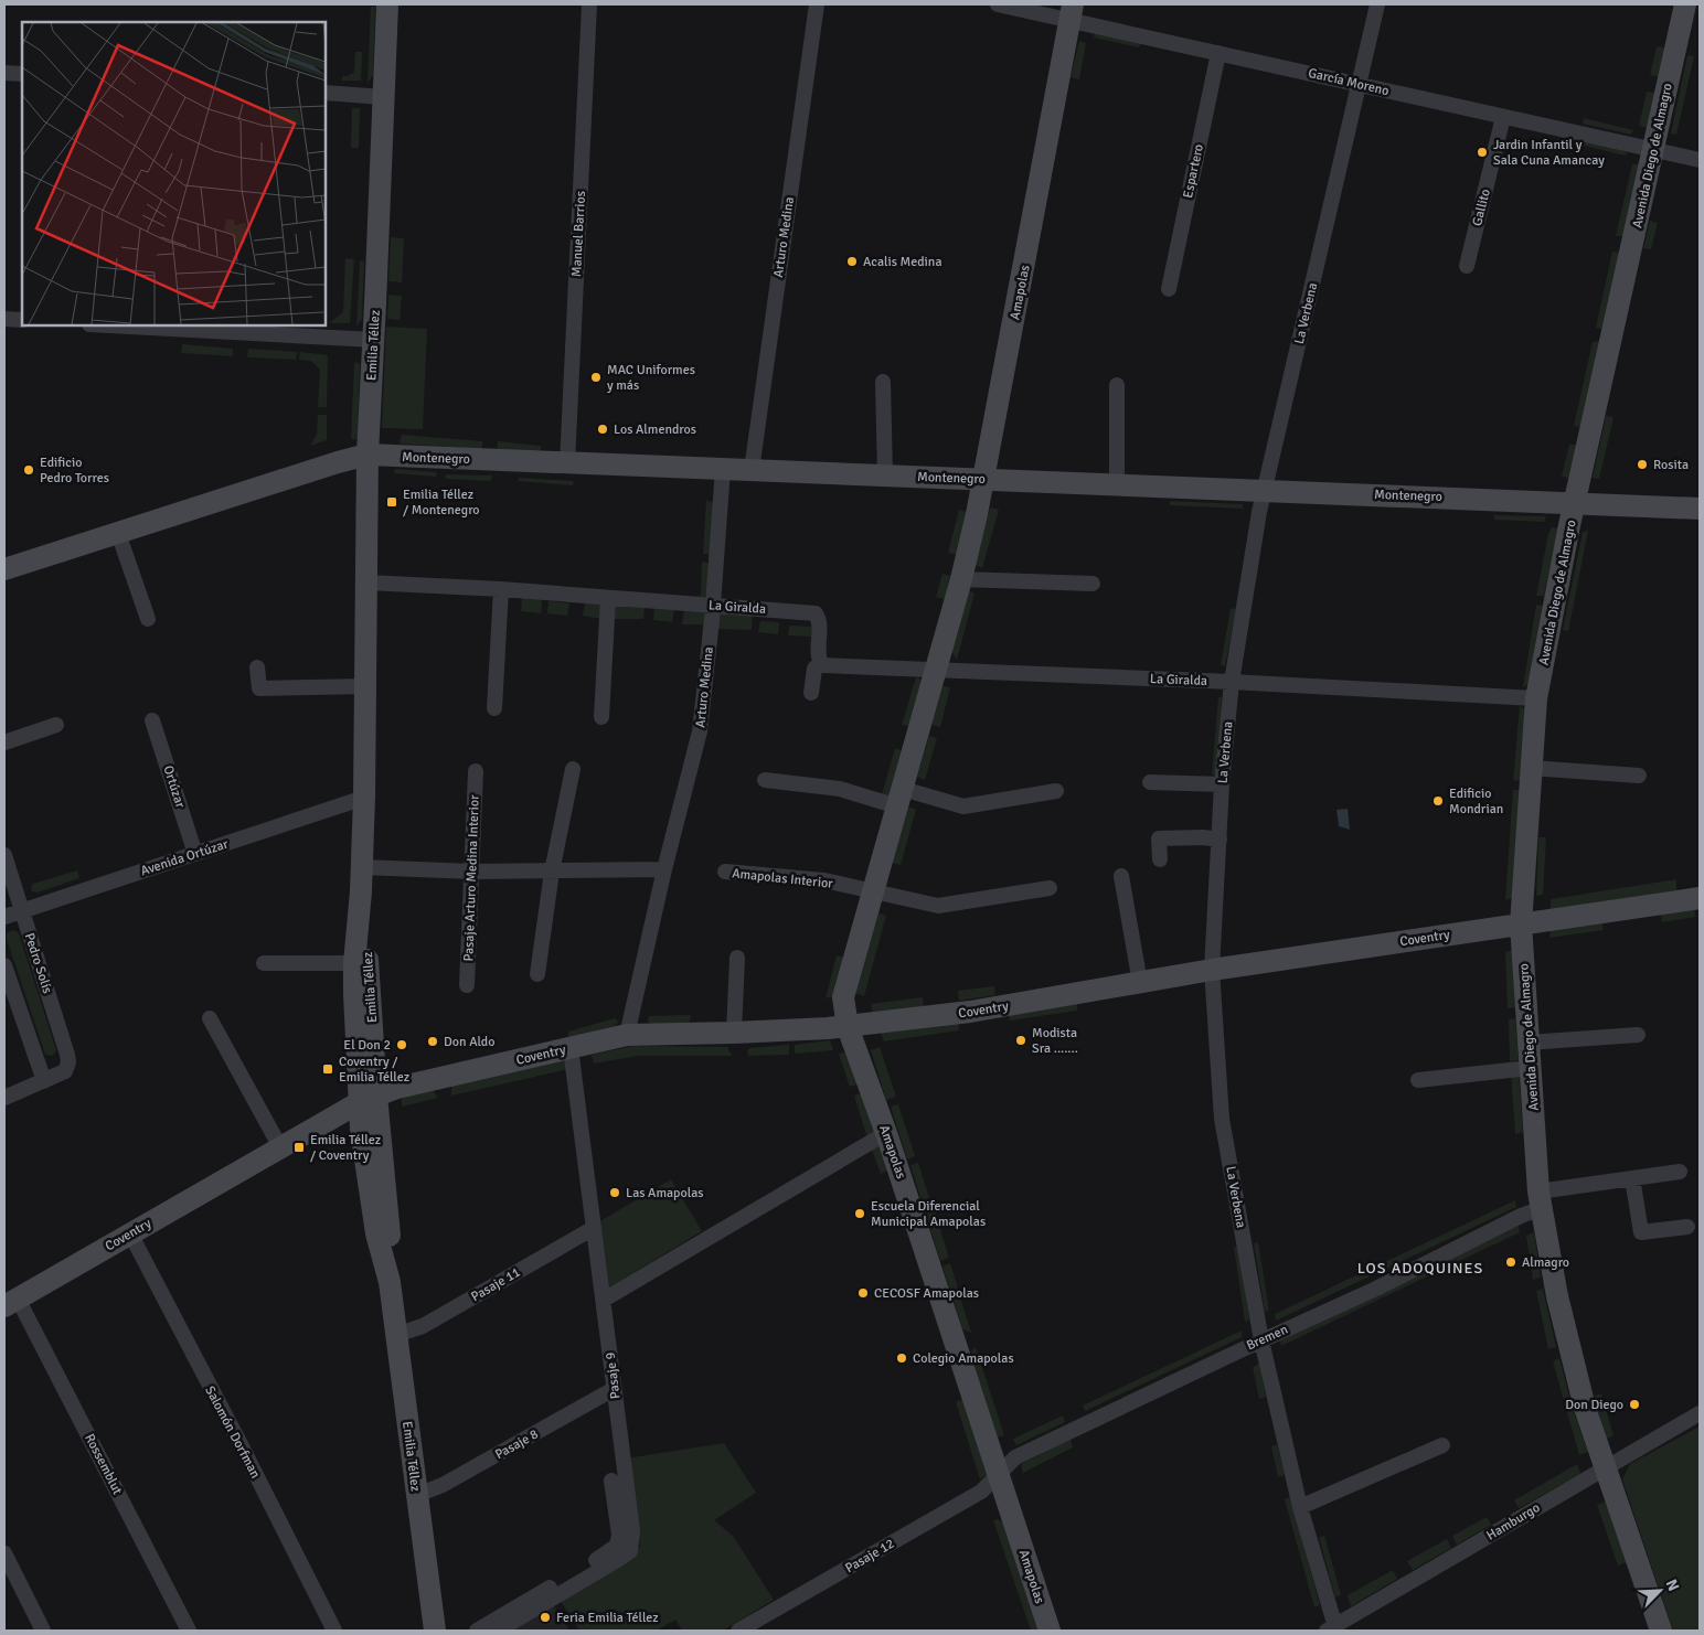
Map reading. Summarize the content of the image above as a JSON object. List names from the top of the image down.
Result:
{
  "streets": {
    "street": [
      "García Moreno",
      "Avenida Diego de Almagro",
      "Espartero",
      "Gallito",
      "Manuel Barrios",
      "Arturo Medina",
      "Amapolas",
      "La Verbena",
      "Emilia Téllez",
      "Montenegro",
      "La Giralda",
      "Ortúzar",
      "Avenida Ortúzar",
      "Pasaje Arturo Medina Interior",
      "Amapolas Interior",
      "Coventry",
      "Pedro Solís",
      "Pasaje 11",
      "Bremen",
      "Pasaje 9",
      "Salomón Dorfman",
      "Pasaje 8",
      "Rossemblut",
      "Hamburgo",
      "Pasaje 12"
    ]
  },
  "crossings": [
    ["García Moreno", "Avenida Diego de Almagro"],
    ["García Moreno", "Espartero"],
    ["García Moreno", "Gallito"],
    ["García Moreno", "Amapolas"],
    ["García Moreno", "La Verbena"],
    ["Avenida Diego de Almagro", "Montenegro"],
    ["Avenida Diego de Almagro", "La Giralda"],
    ["Avenida Diego de Almagro", "Coventry"],
    ["Avenida Diego de Almagro", "Bremen"],
    ["Avenida Diego de Almagro", "Hamburgo"],
    ["Manuel Barrios", "Montenegro"],
    ["Arturo Medina", "Montenegro"],
    ["Arturo Medina", "La Giralda"],
    ["Arturo Medina", "Coventry"],
    ["Amapolas", "Montenegro"],
    ["Amapolas", "La Giralda"],
    ["Amapolas", "Amapolas Interior"],
    ["Amapolas", "Coventry"],
    ["Amapolas", "Bremen"],
    ["Amapolas", "Pasaje 12"],
    ["La Verbena", "Montenegro"],
    ["La Verbena", "La Giralda"],
    ["La Verbena", "Coventry"],
    ["La Verbena", "Bremen"],
    ["La Verbena", "Hamburgo"],
    ["Emilia Téllez", "Montenegro"],
    ["Emilia Téllez", "La Giralda"],
    ["Emilia Téllez", "Avenida Ortúzar"],
    ["Emilia Téllez", "Coventry"],
    ["Emilia Téllez", "Pasaje 11"],
    ["Emilia Téllez", "Pasaje 8"],
    ["Ortúzar", "Avenida Ortúzar"],
    ["Avenida Ortúzar", "Pedro Solís"],
    ["Coventry", "Pasaje 9"],
    ["Coventry", "Salomón Dorfman"],
    ["Coventry", "Rossemblut"],
    ["Pasaje 11", "Pasaje 9"],
    ["Bremen", "Pasaje 12"],
    ["Pasaje 9", "Pasaje 8"]
  ],
  "districts": ["LOS ADOQUINES"],
  "places": {
    "other": [
      "Jardin Infantil y Sala Cuna Amancay",
      "Acalis Medina",
      "MAC Uniformes y más",
      "Los Almendros",
      "Rosita",
      "Edificio Pedro Torres",
      "Edificio Mondrian",
      "Modista Sra .......",
      "Don Aldo",
      "El Don 2",
      "Las Amapolas",
      "Escuela Diferencial Municipal Amapolas",
      "Almagro",
      "CECOSF Amapolas",
      "Colegio Amapolas",
      "Don Diego",
      "Feria Emilia Téllez"
    ],
    "transit": ["Emilia Téllez / Montenegro", "Coventry / Emilia Téllez", "Emilia Téllez / Coventry"]
  },
  "north": "top right"
}
